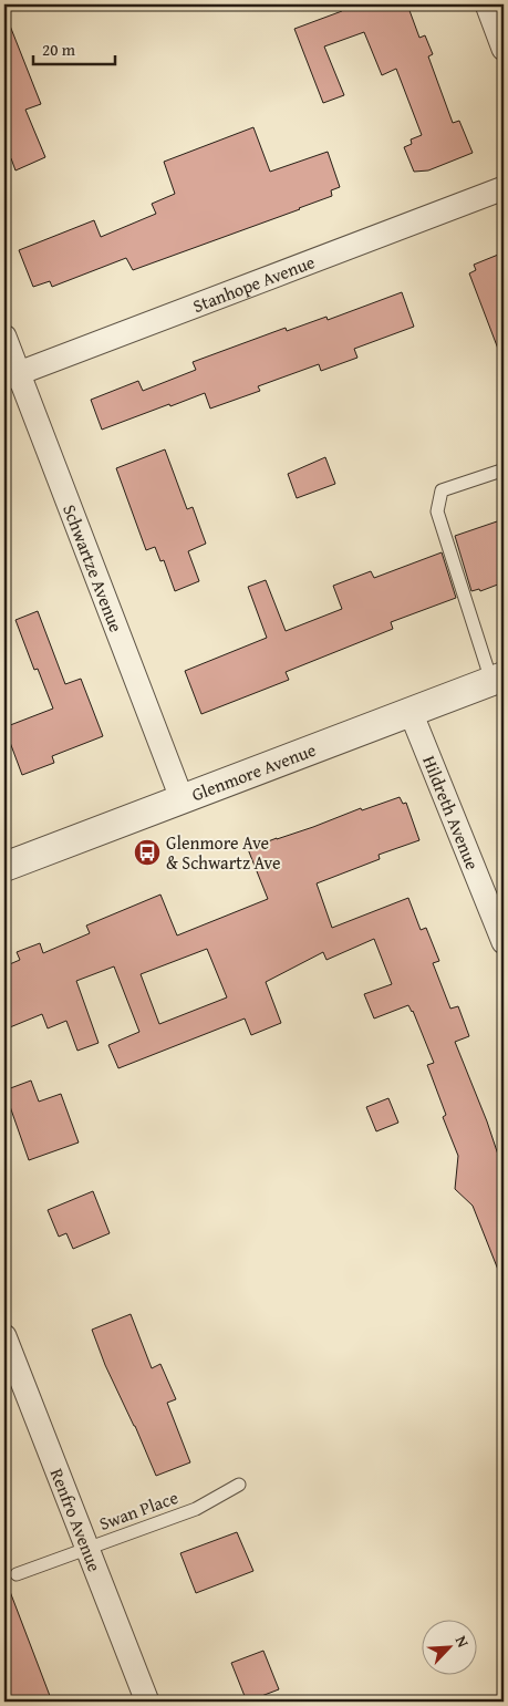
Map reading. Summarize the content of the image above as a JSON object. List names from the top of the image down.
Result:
{
  "streets": {
    "street": [
      "Stanhope Avenue",
      "Schwartze Avenue",
      "Glenmore Avenue",
      "Hildreth Avenue",
      "Renfro Avenue"
    ],
    "lane": ["Swan Place"]
  },
  "crossings": [
    ["Stanhope Avenue", "Schwartze Avenue"],
    ["Schwartze Avenue", "Glenmore Avenue"],
    ["Glenmore Avenue", "Hildreth Avenue"],
    ["Swan Place", "Renfro Avenue"]
  ],
  "places": {
    "bus stop": ["Glenmore Ave & Schwartz Ave"]
  },
  "scale_bar": "20 m",
  "north": "top right"
}
